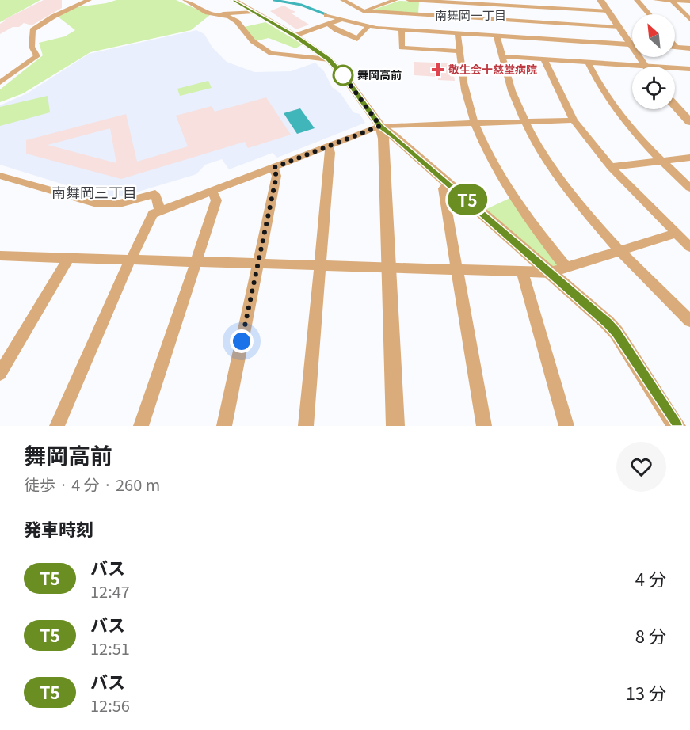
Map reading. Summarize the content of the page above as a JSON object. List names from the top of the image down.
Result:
{
  "districts": ["南舞岡一丁目", "南舞岡三丁目"],
  "places": {
    "health": ["敬生会十慈堂病院"],
    "other": ["舞岡高前"]
  },
  "lines": ["bus line T5"],
  "north": "top left",
  "page": {
    "on_map": "T5",
    "heading": [
      ["舞岡高前", "徒歩 · 4 分 · 260 m"],
      "発車時刻"
    ],
    "list": [
      {
        "mark": "T5",
        "name": "バス",
        "note": "12:47",
        "value": "4 分"
      },
      {
        "mark": "T5",
        "name": "バス",
        "note": "12:51",
        "value": "8 分"
      },
      {
        "mark": "T5",
        "name": "バス",
        "note": "12:56",
        "value": "13 分"
      }
    ]
  }
}
